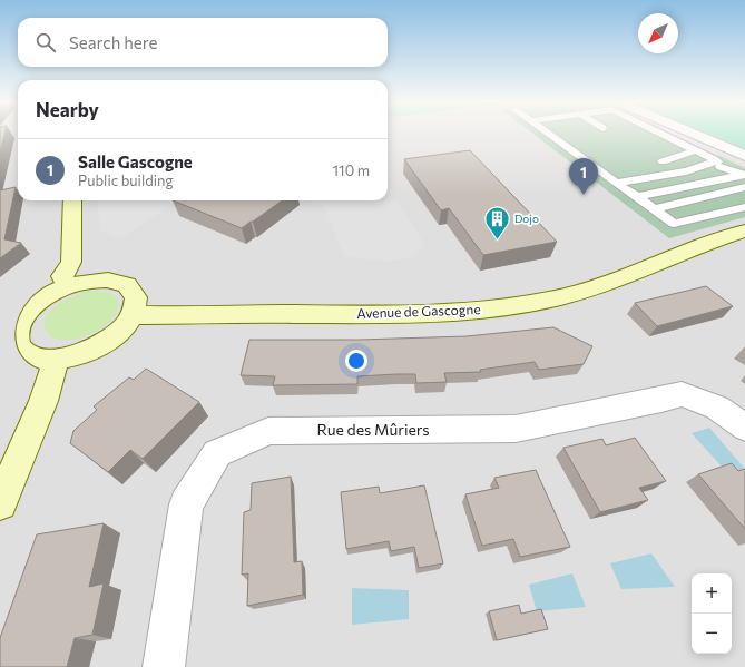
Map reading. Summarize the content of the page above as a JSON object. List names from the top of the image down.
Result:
{
  "streets": {
    "main road": ["Avenue de Gascogne"],
    "street": ["Rue des Mûriers"]
  },
  "places": {
    "building": ["Dojo"]
  },
  "north": "bottom left",
  "page": {
    "search": "Search here",
    "heading": "Nearby",
    "list": [
      {
        "mark": "1",
        "name": "Salle Gascogne",
        "note": "Public building",
        "value": "110 m"
      }
    ],
    "pins": "1",
    "map_buttons": ["+", "−"]
  }
}
